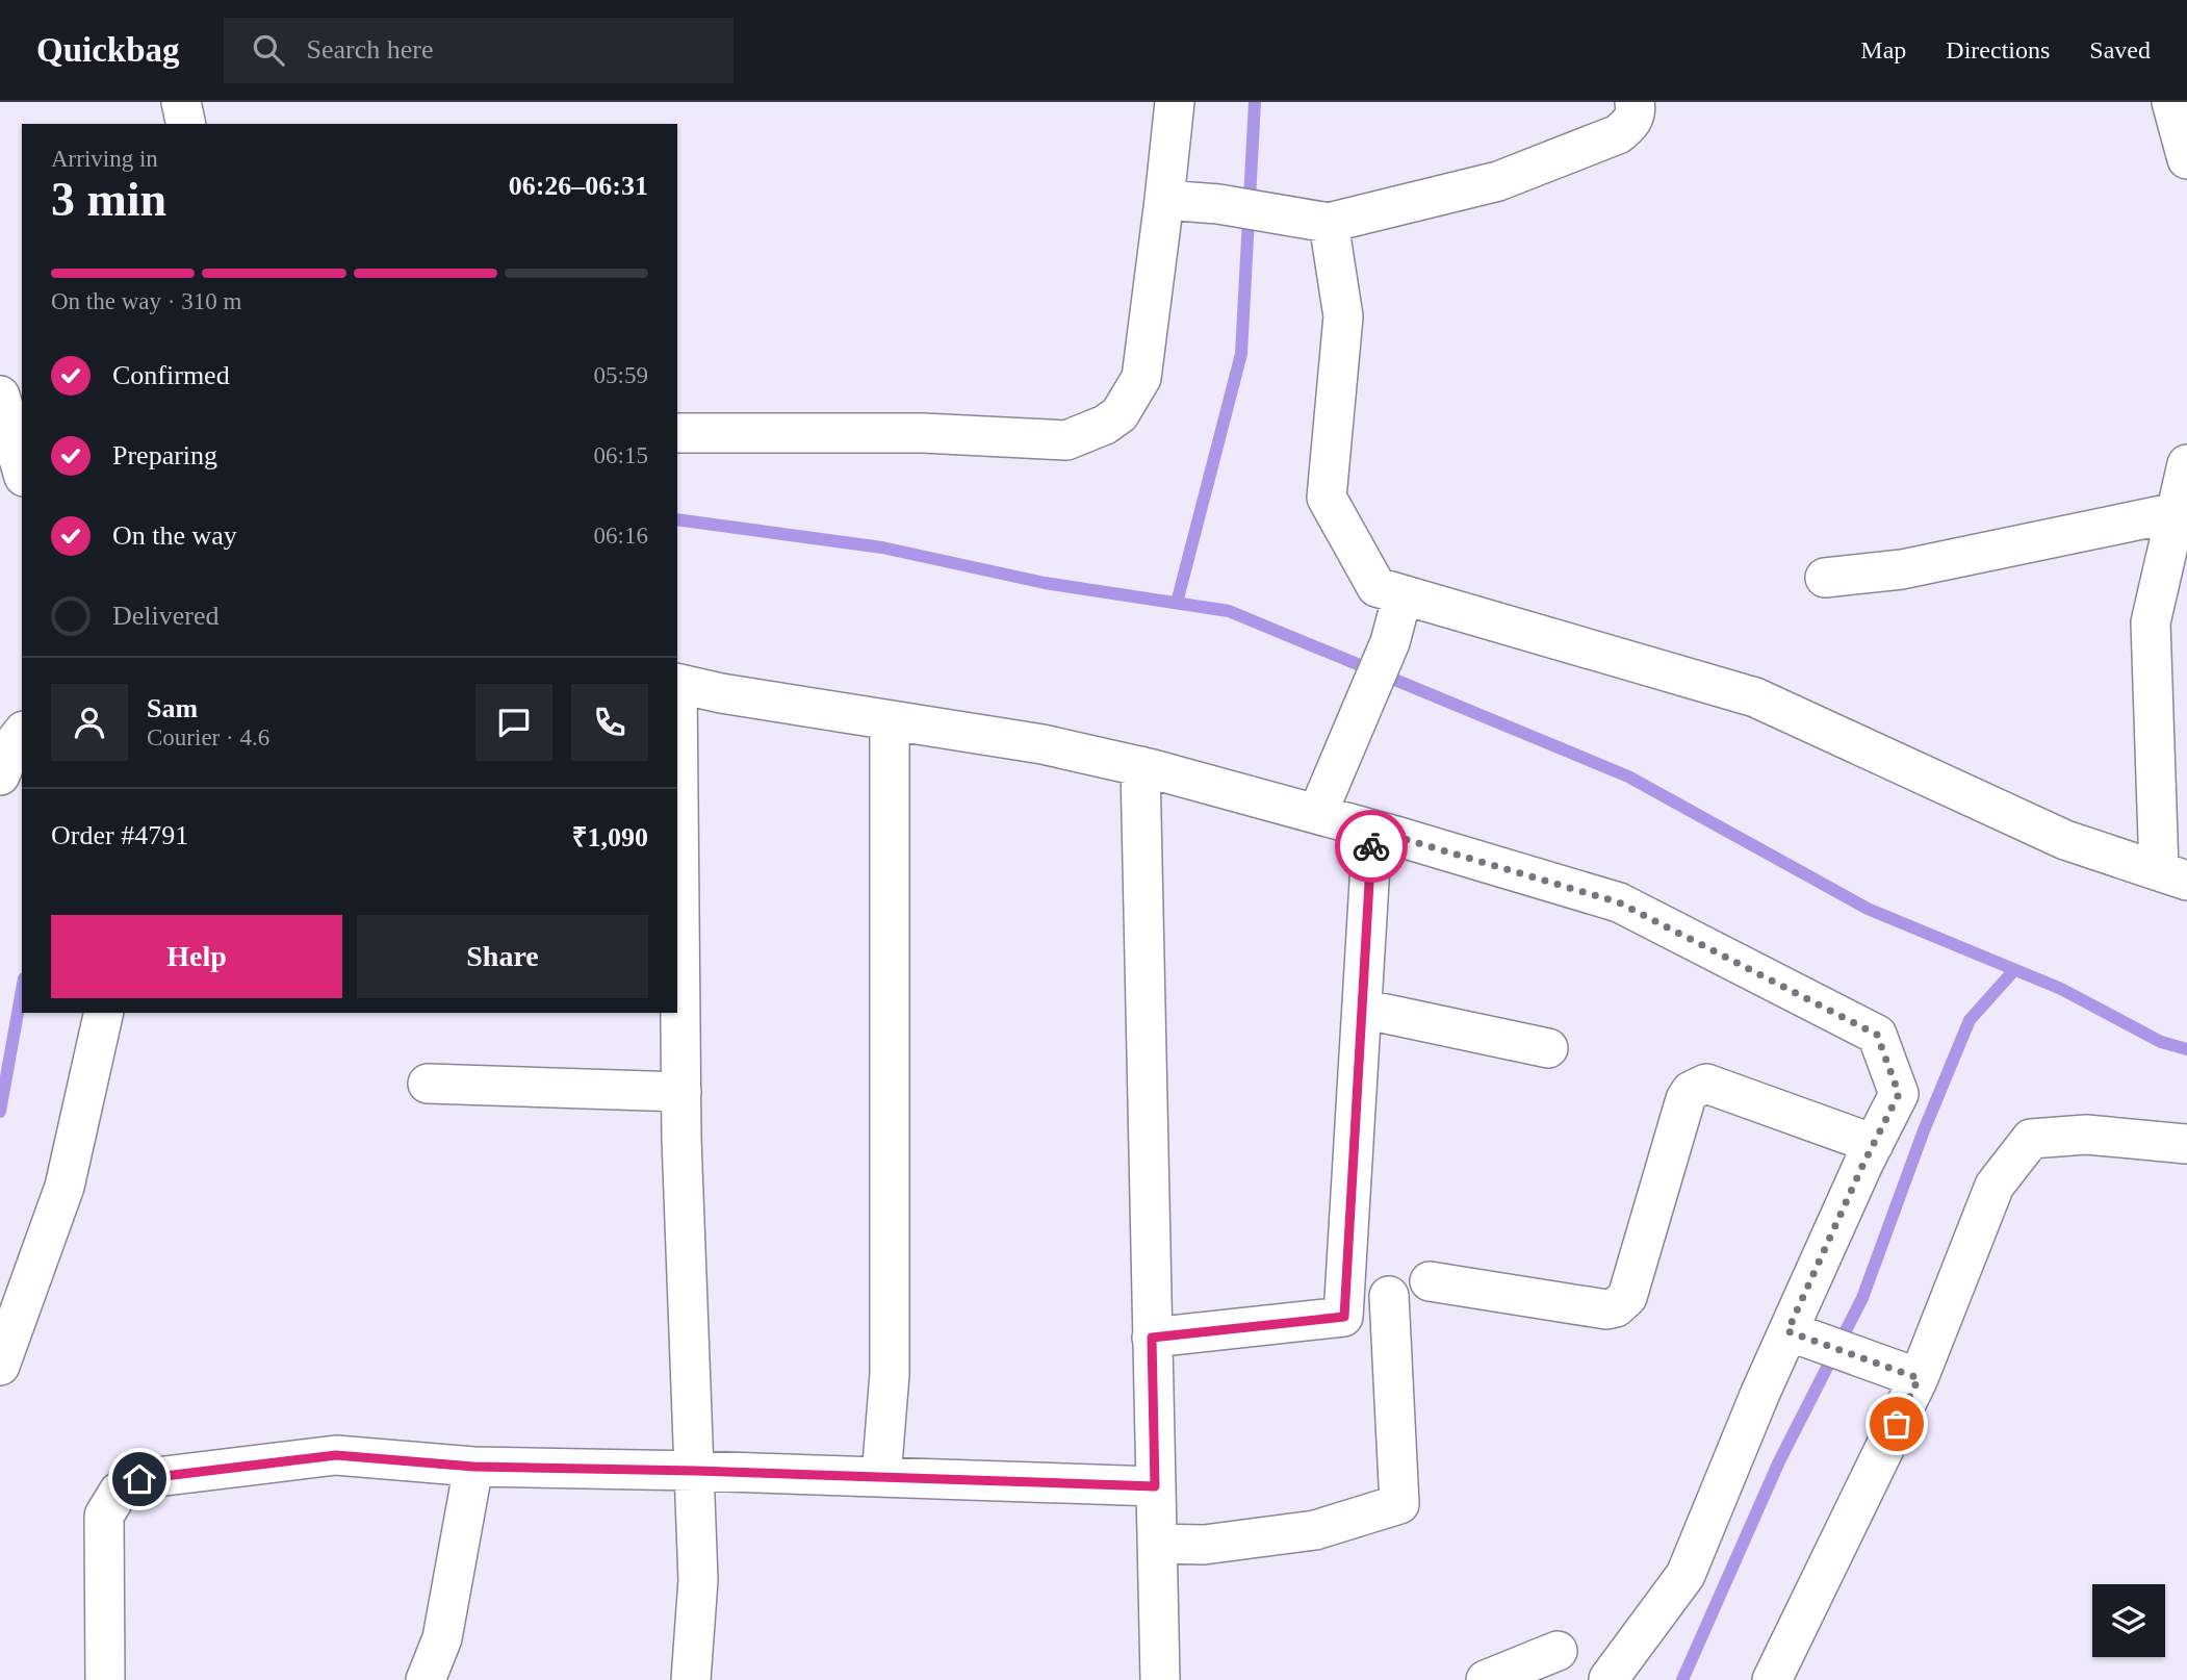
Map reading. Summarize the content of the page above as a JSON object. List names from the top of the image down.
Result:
{
  "page": {
    "header": "Quickbag",
    "search": "Search here",
    "nav": ["Map", "Directions", "Saved"],
    "heading": ["3 min", "Arriving in", "06:26–06:31"],
    "panel": [
      "Sam",
      "Courier · 4.6",
      "Order #4791",
      "₹1,090"
    ],
    "bar": "On the way · 310 m",
    "list": [
      ["Confirmed", "05:59"],
      ["Preparing", "06:15"],
      ["On the way", "06:16"],
      "Delivered"
    ],
    "buttons": ["Help", "Share"]
  }
}
